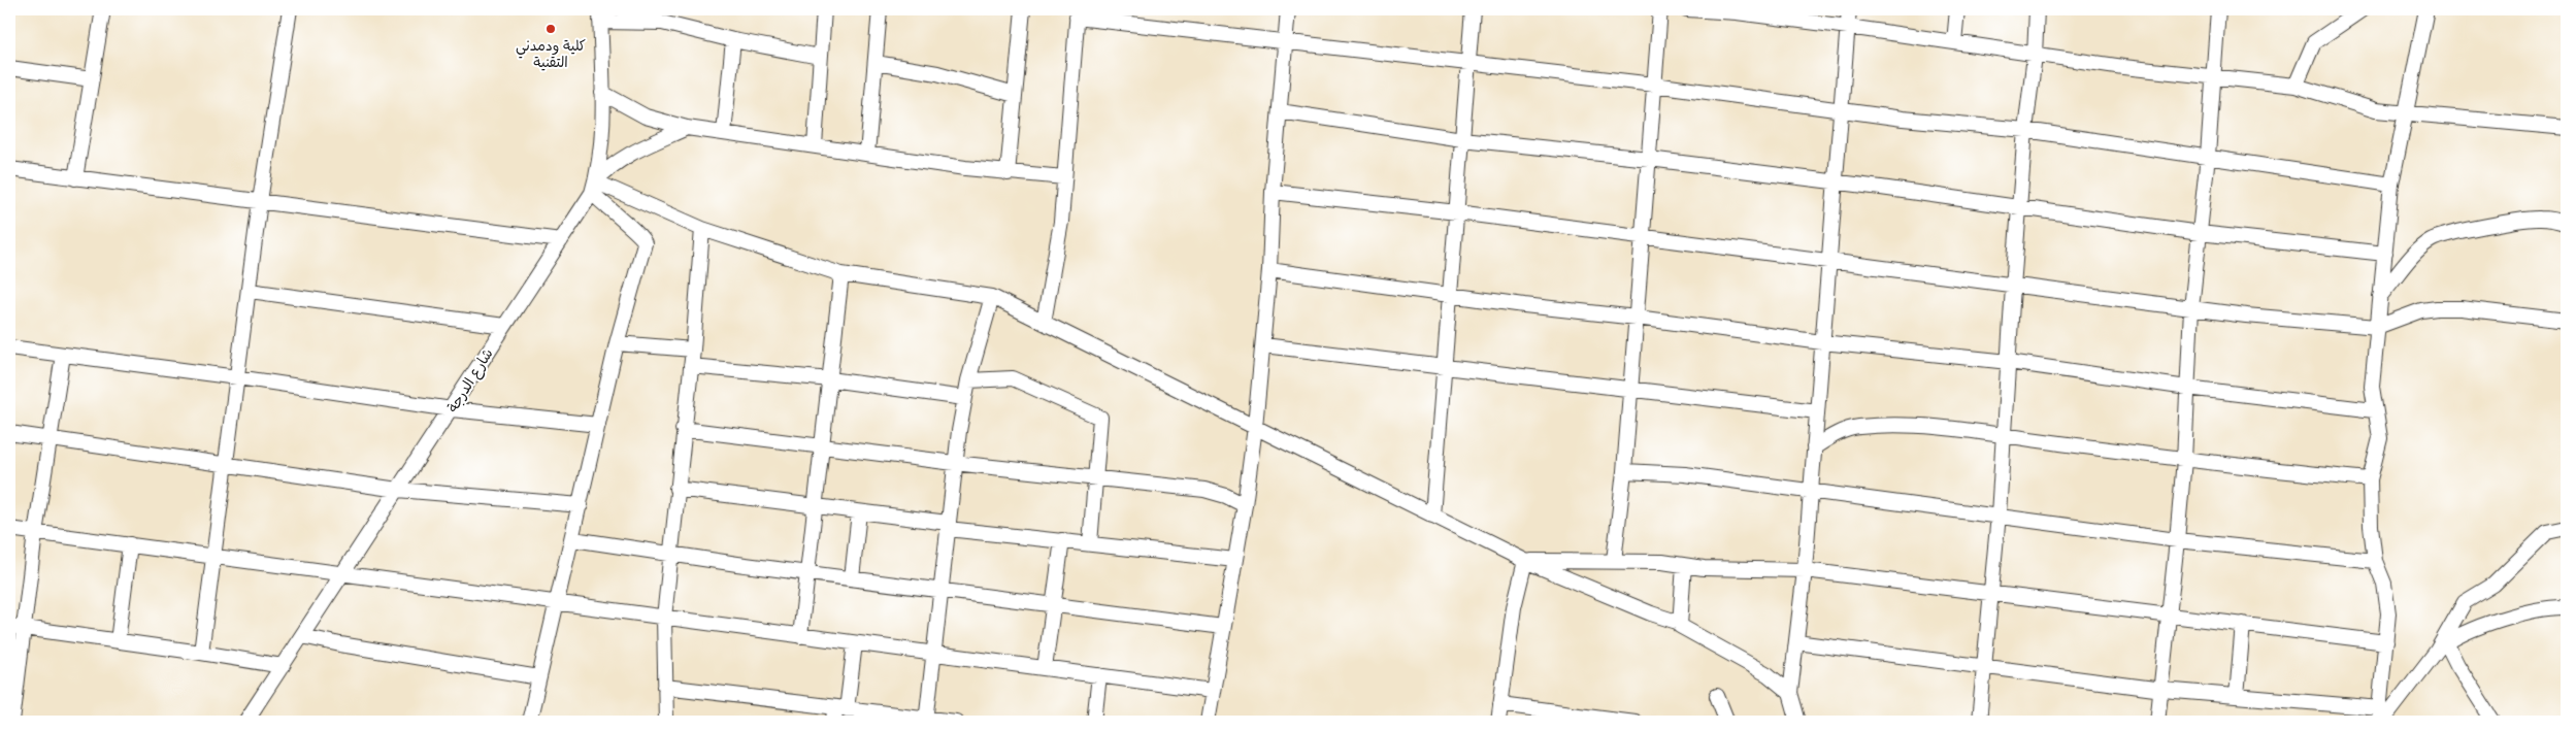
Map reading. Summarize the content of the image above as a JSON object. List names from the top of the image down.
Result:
{
  "streets": {
    "street": ["شارع الدرجة"]
  },
  "places": ["كلية ودمدني التقنية"]
}
